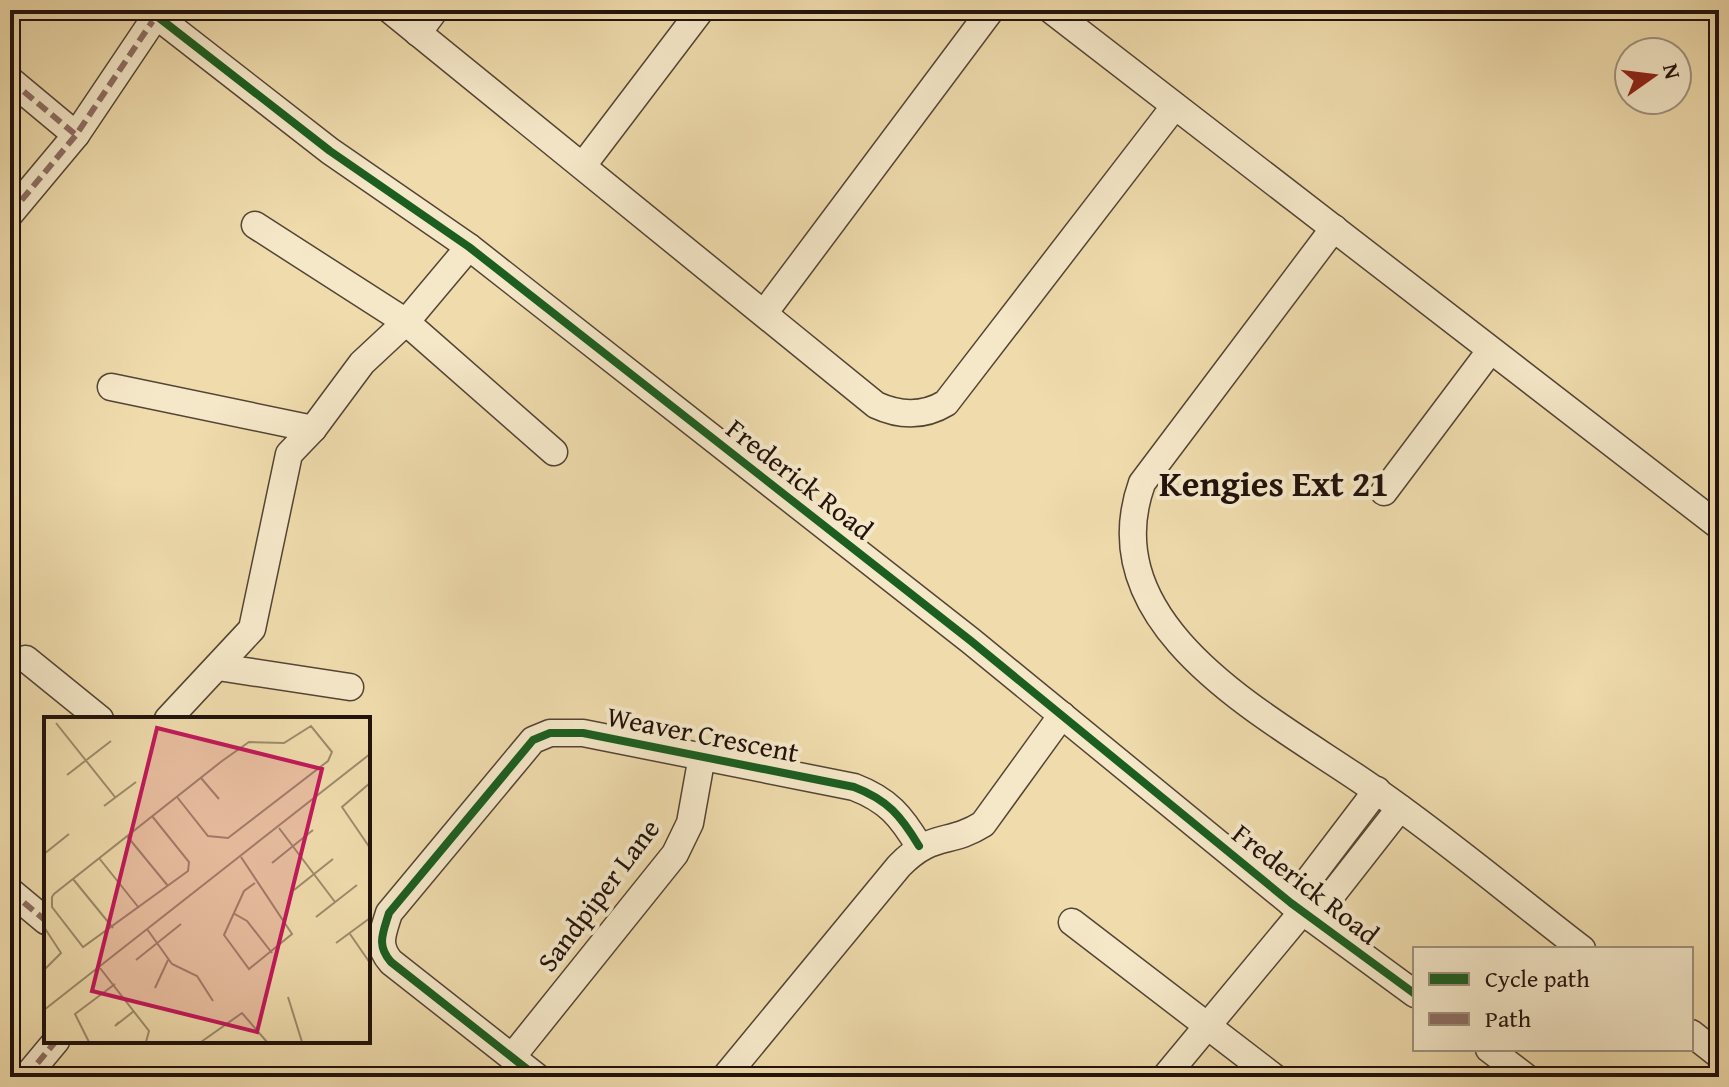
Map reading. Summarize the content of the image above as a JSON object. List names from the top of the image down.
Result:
{
  "streets": {
    "street": ["Frederick Road", "Weaver Crescent", "Sandpiper Lane"]
  },
  "crossings": [
    ["Weaver Crescent", "Sandpiper Lane"]
  ],
  "districts": ["Kengies Ext 21"],
  "legend": ["Cycle path", "Path"],
  "north": "right"
}
